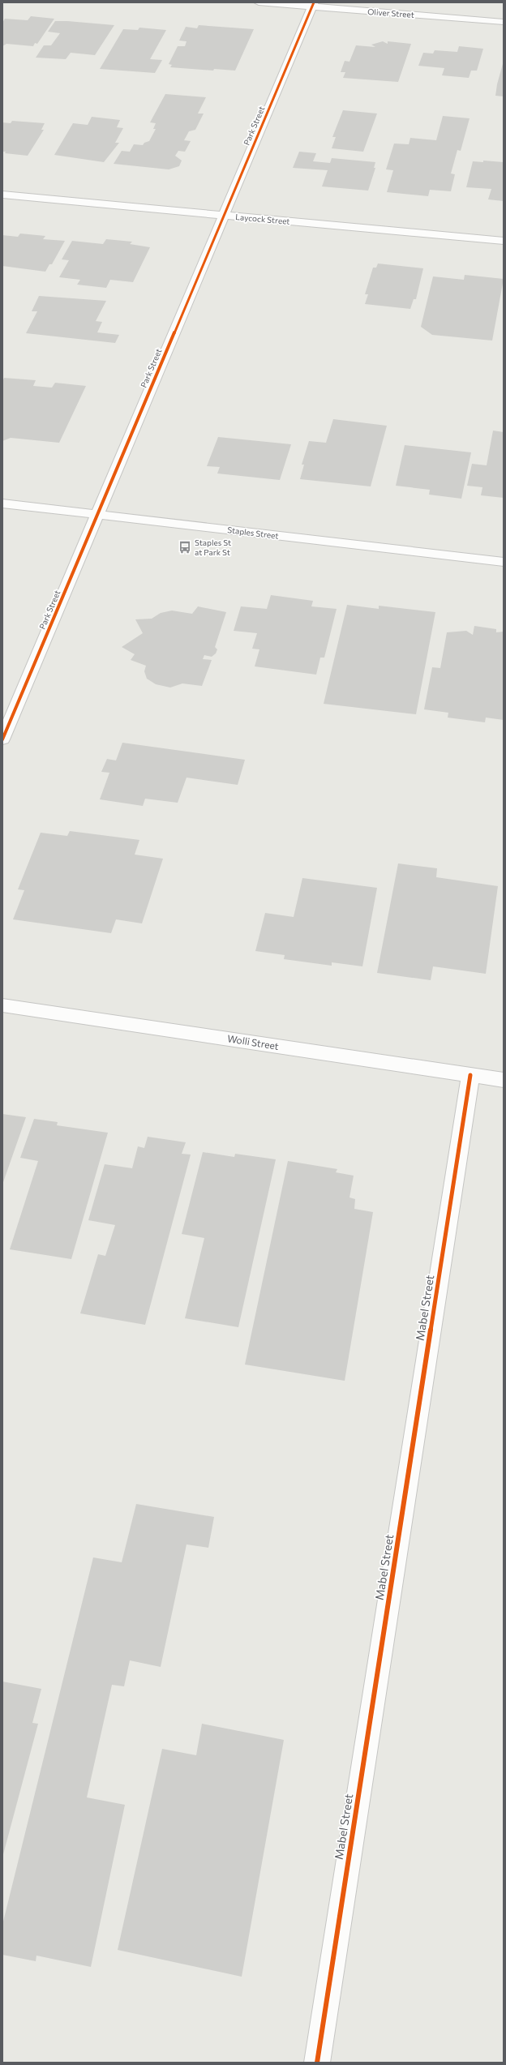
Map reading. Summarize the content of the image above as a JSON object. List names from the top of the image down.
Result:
{
  "streets": {
    "street": [
      "Oliver Street",
      "Park Street",
      "Laycock Street",
      "Staples Street",
      "Wolli Street",
      "Mabel Street"
    ]
  },
  "crossings": [
    ["Oliver Street", "Park Street"],
    ["Park Street", "Laycock Street"],
    ["Park Street", "Staples Street"],
    ["Wolli Street", "Mabel Street"]
  ],
  "places": {
    "bus stop": ["Staples St at Park St"]
  }
}
